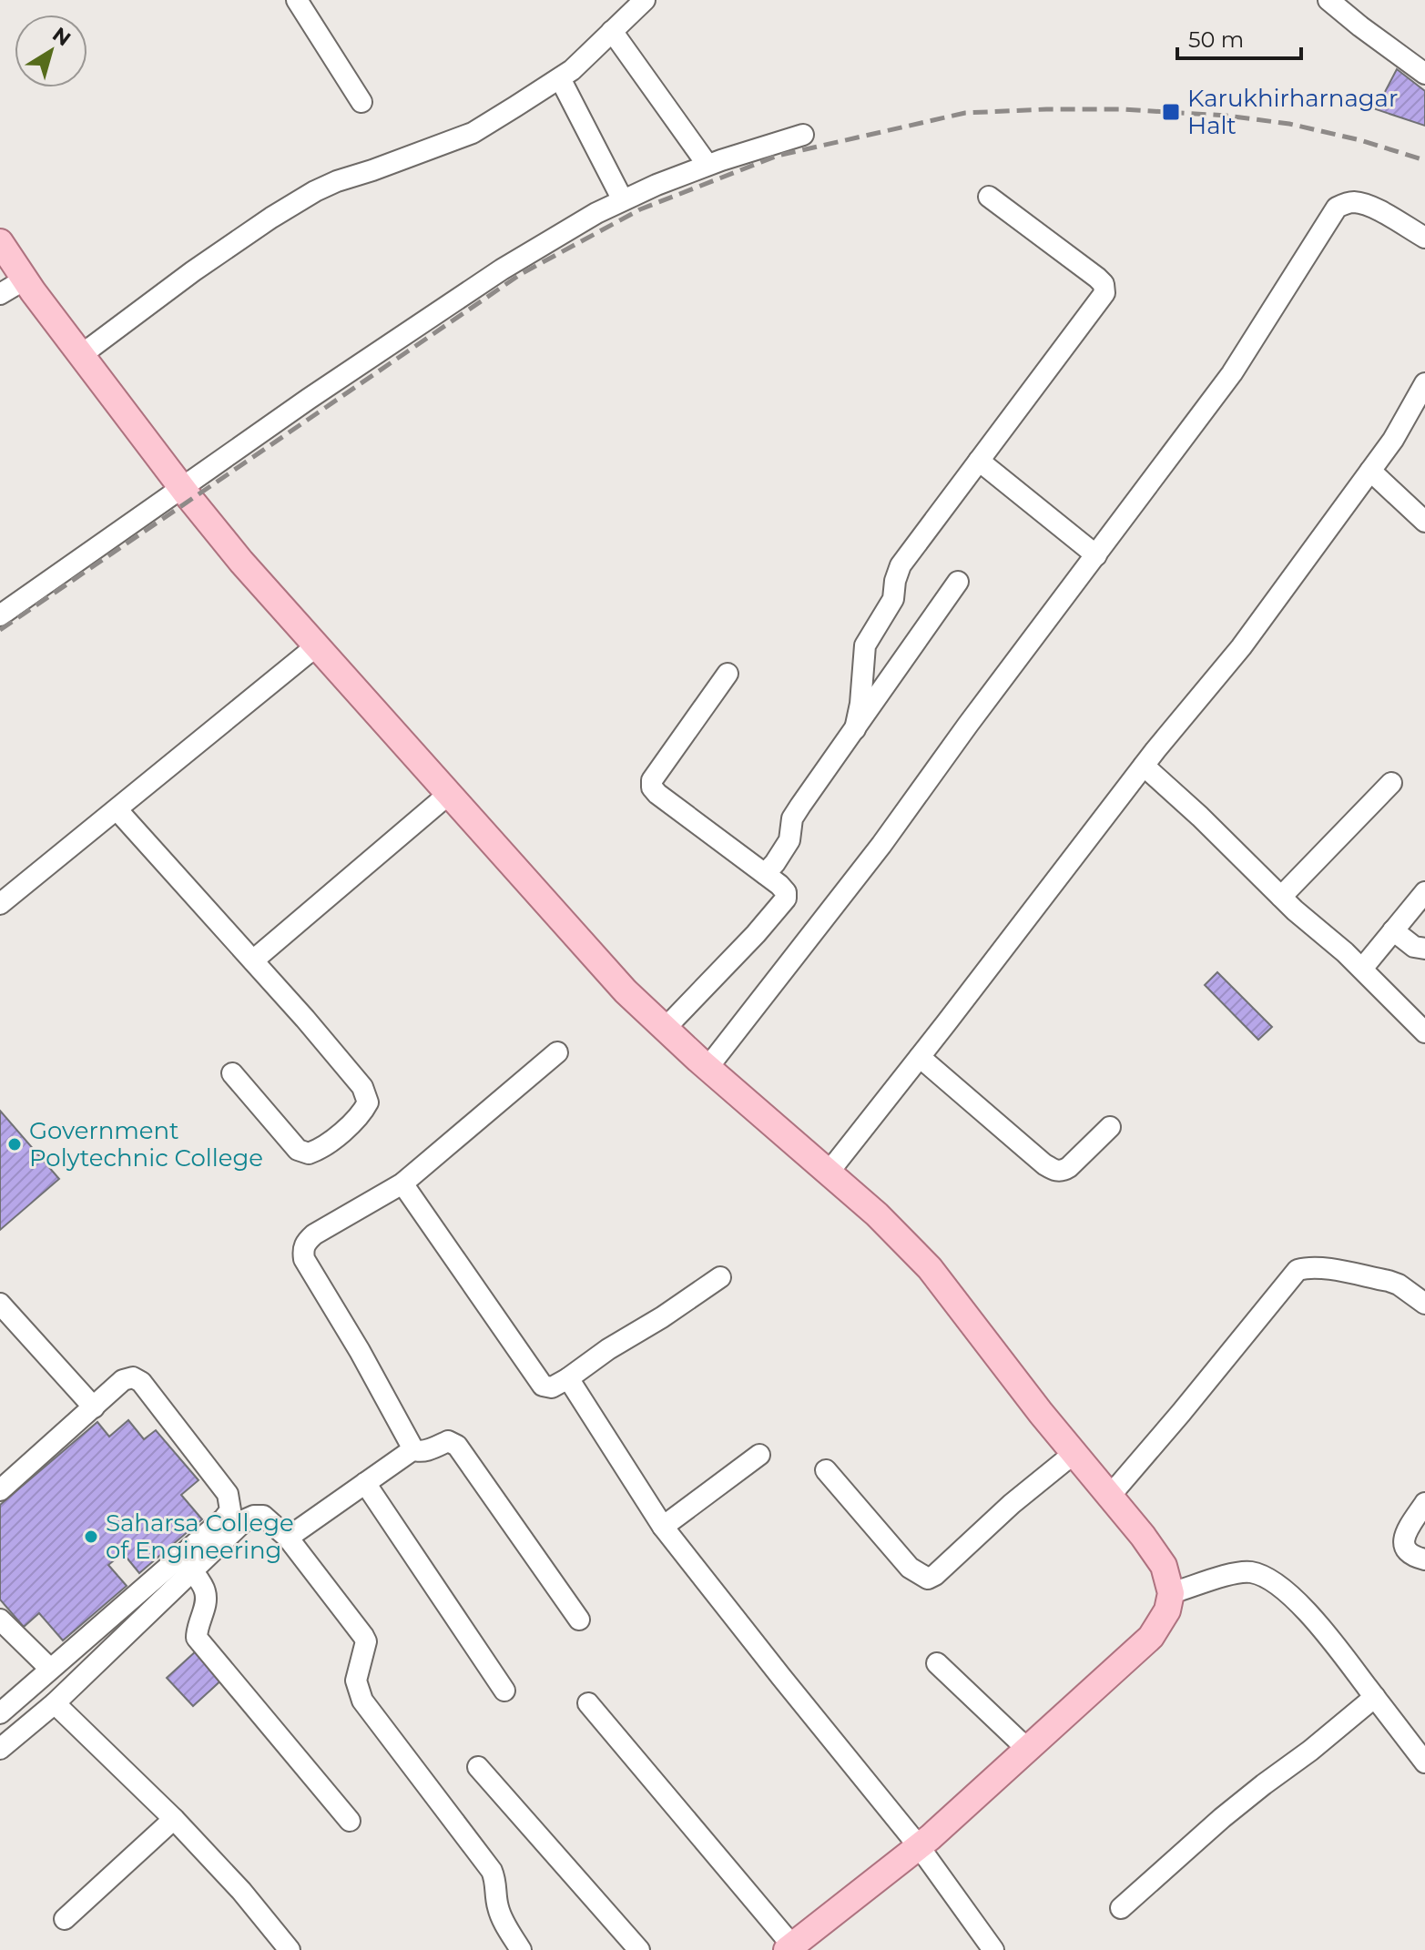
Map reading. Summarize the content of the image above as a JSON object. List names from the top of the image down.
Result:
{
  "places": {
    "transit": ["Karukhirharnagar Halt"],
    "other": ["Government Polytechnic College", "Saharsa College of Engineering"]
  },
  "scale_bar": "50 m",
  "north": "top right"
}
